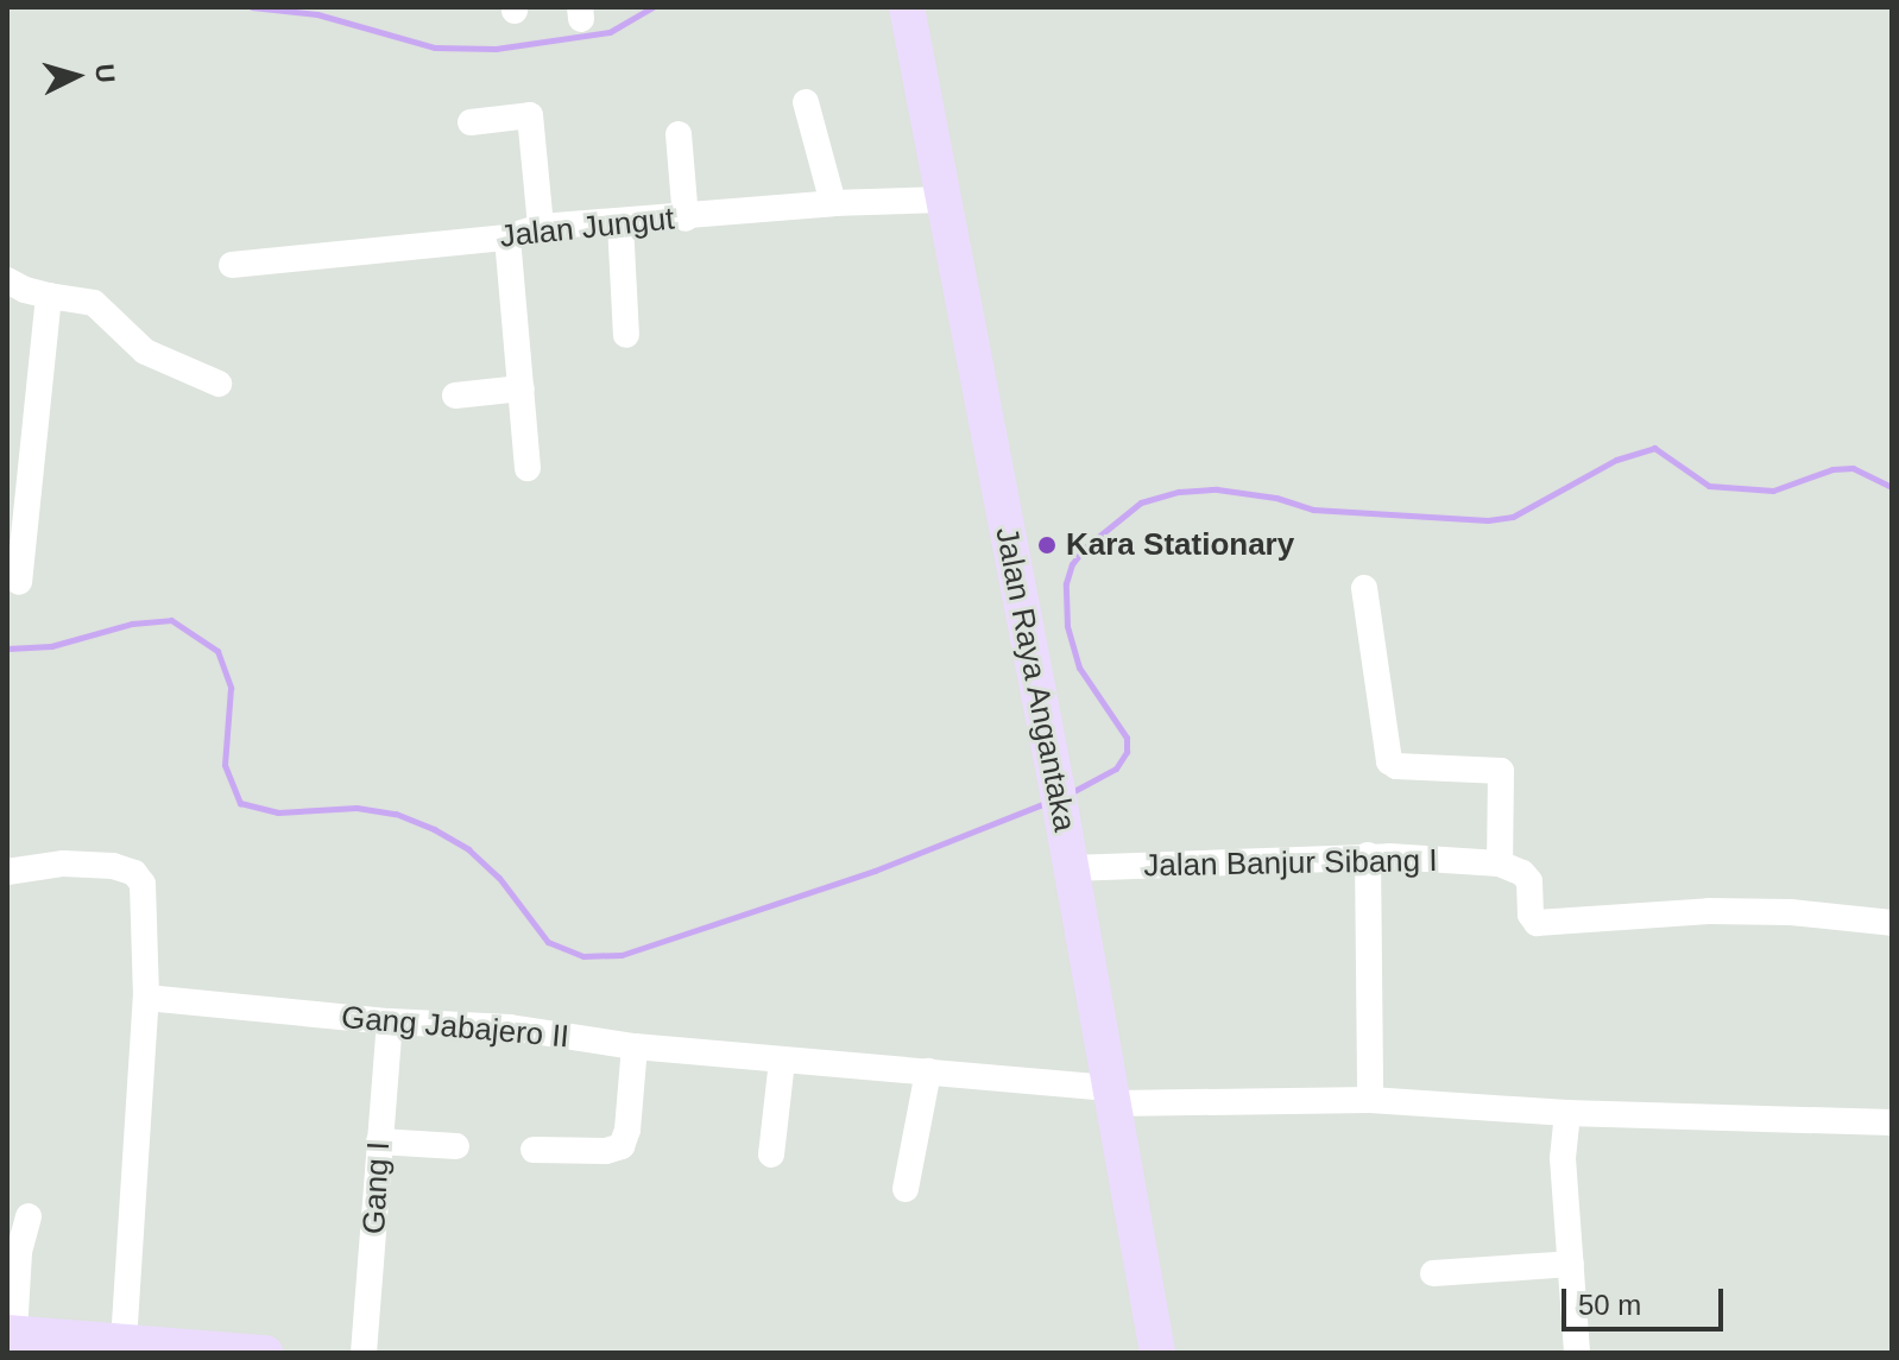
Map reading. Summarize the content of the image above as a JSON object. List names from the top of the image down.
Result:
{
  "streets": {
    "main road": ["Jalan Raya Angantaka"],
    "street": [
      "Jalan Jungut",
      "Jalan Banjur Sibang I",
      "Gang Jabajero II",
      "Gang I"
    ]
  },
  "crossings": [
    ["Jalan Jungut", "Jalan Raya Angantaka"],
    ["Jalan Raya Angantaka", "Jalan Banjur Sibang I"],
    ["Jalan Raya Angantaka", "Gang Jabajero II"],
    ["Gang Jabajero II", "Gang I"]
  ],
  "places": ["Kara Stationary"],
  "scale_bar": "50 m",
  "north": "right"
}
